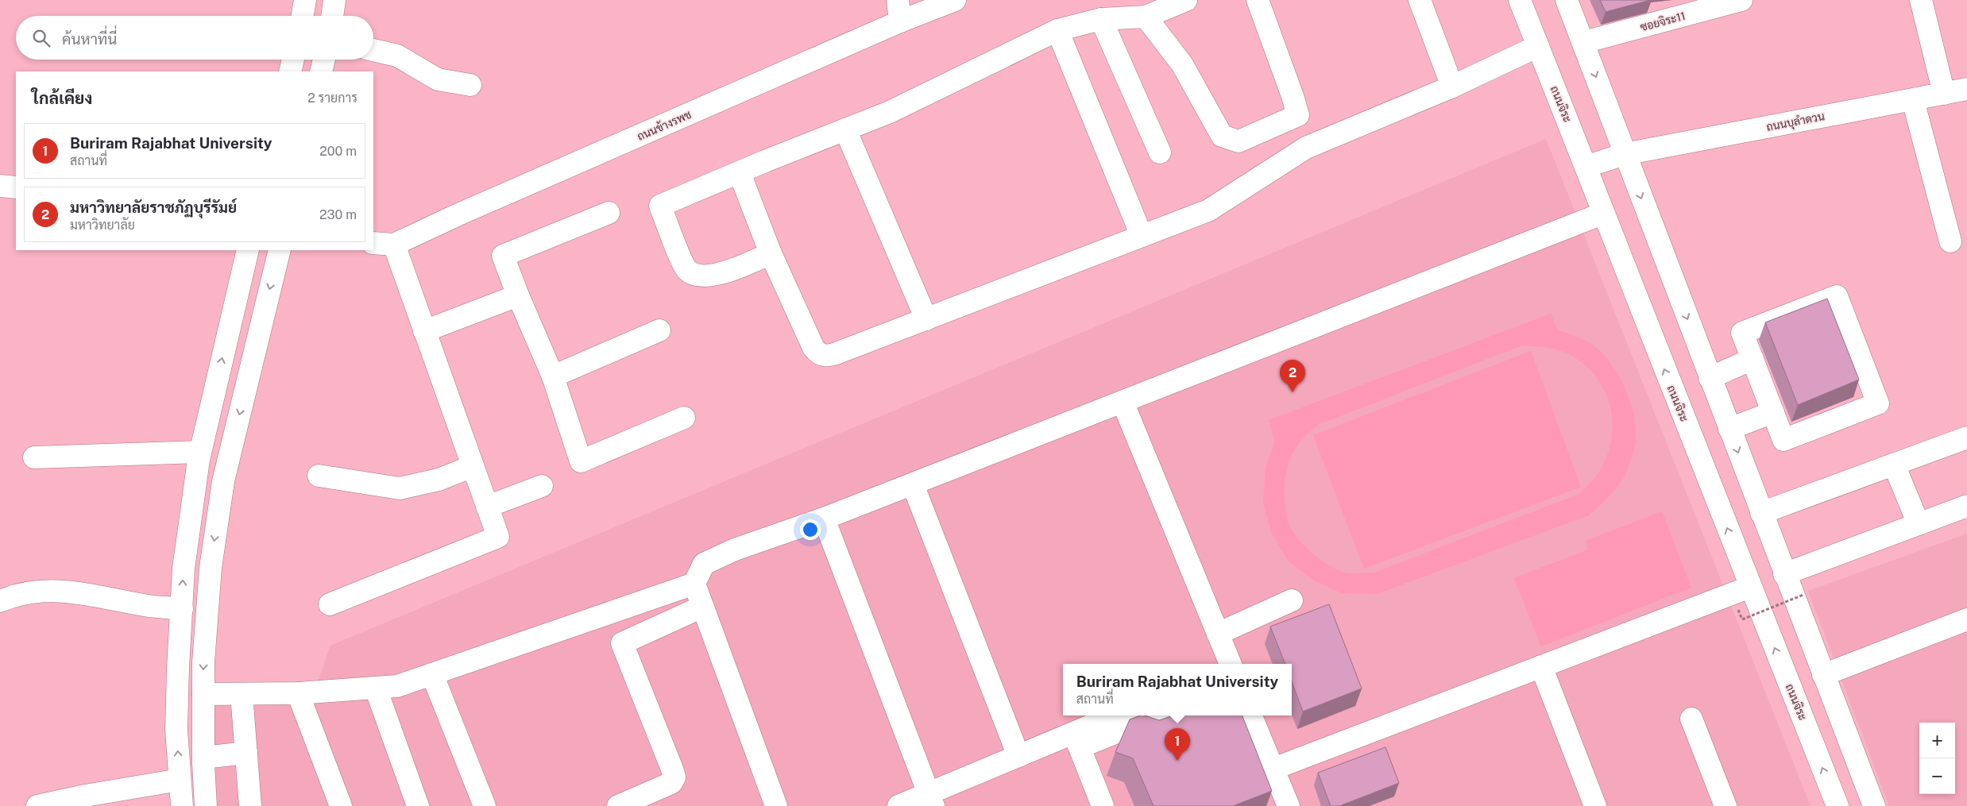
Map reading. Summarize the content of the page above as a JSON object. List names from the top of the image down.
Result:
{
  "streets": {
    "street": [
      "ซอยจิระ11",
      "ถนนจิระ",
      "ถนนบุลำดวน",
      "ถนนข้างรพช"
    ]
  },
  "crossings": [
    ["ถนนจิระ", "ถนนบุลำดวน"]
  ],
  "page": {
    "search": "ค้นหาที่นี่",
    "heading": ["ใกล้เคียง", "2 รายการ"],
    "list": [
      {
        "mark": "1",
        "name": "Buriram Rajabhat University",
        "note": "สถานที่",
        "value": "200 m"
      },
      {
        "mark": "2",
        "name": "มหาวิทยาลัยราชภัฏบุรีรัมย์",
        "note": "มหาวิทยาลัย",
        "value": "230 m"
      }
    ],
    "pins": ["2", "1"],
    "popup": ["Buriram Rajabhat University", "สถานที่"],
    "map_buttons": ["+", "−"]
  }
}
